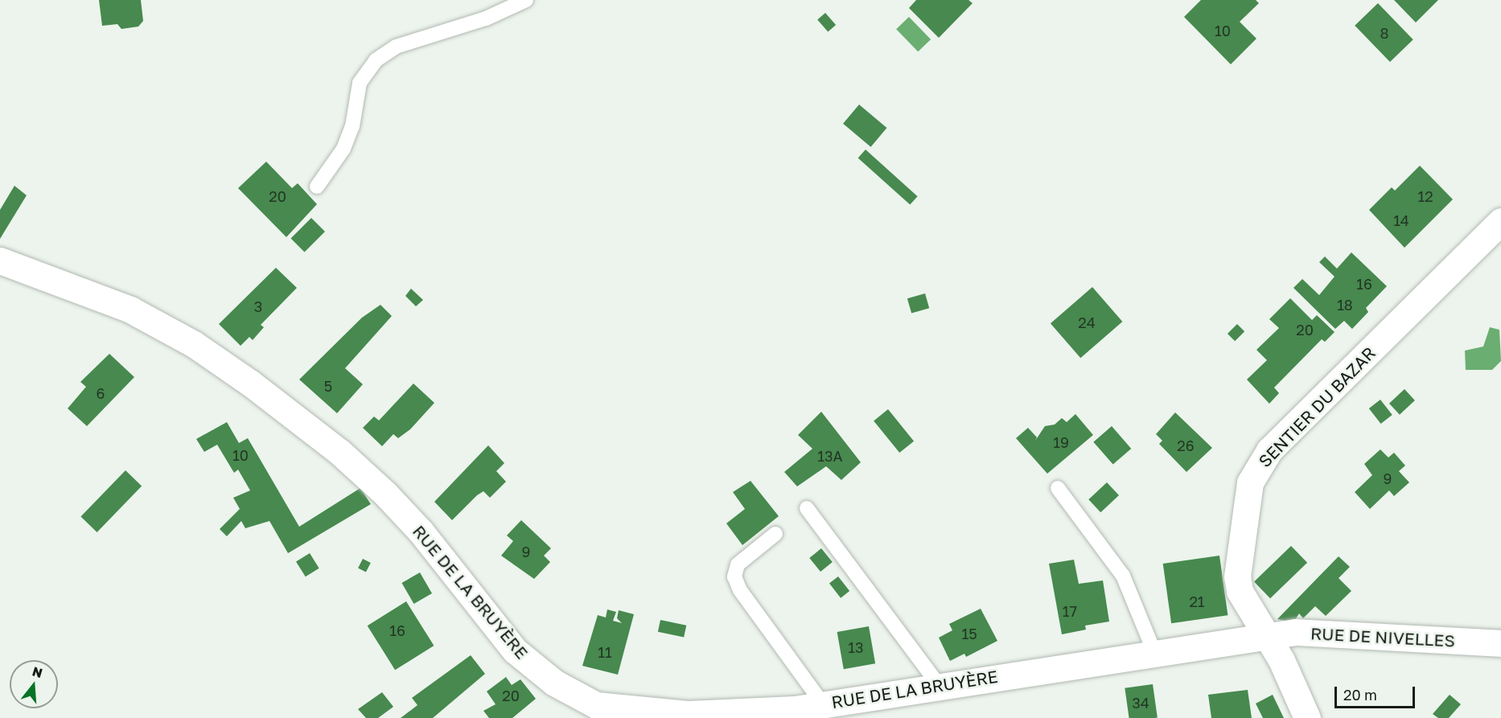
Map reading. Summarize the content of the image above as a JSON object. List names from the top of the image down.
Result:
{
  "streets": {
    "street": ["SENTIER DU BAZAR", "RUE DE LA BRUYÈRE", "RUE DE NIVELLES"]
  },
  "crossings": [
    ["SENTIER DU BAZAR", "RUE DE LA BRUYÈRE"],
    ["SENTIER DU BAZAR", "RUE DE NIVELLES"],
    ["RUE DE LA BRUYÈRE", "RUE DE NIVELLES"]
  ],
  "house_numbers": [
    "10",
    "8",
    "20",
    "12",
    "14",
    "16",
    "18",
    "3",
    "24",
    "20",
    "5",
    "6",
    "19",
    "26",
    "10",
    "13A",
    "9",
    "9",
    "21",
    "17",
    "16",
    "15",
    "13",
    "11",
    "20",
    "34"
  ],
  "scale_bar": "20 m",
  "north": "top"
}
